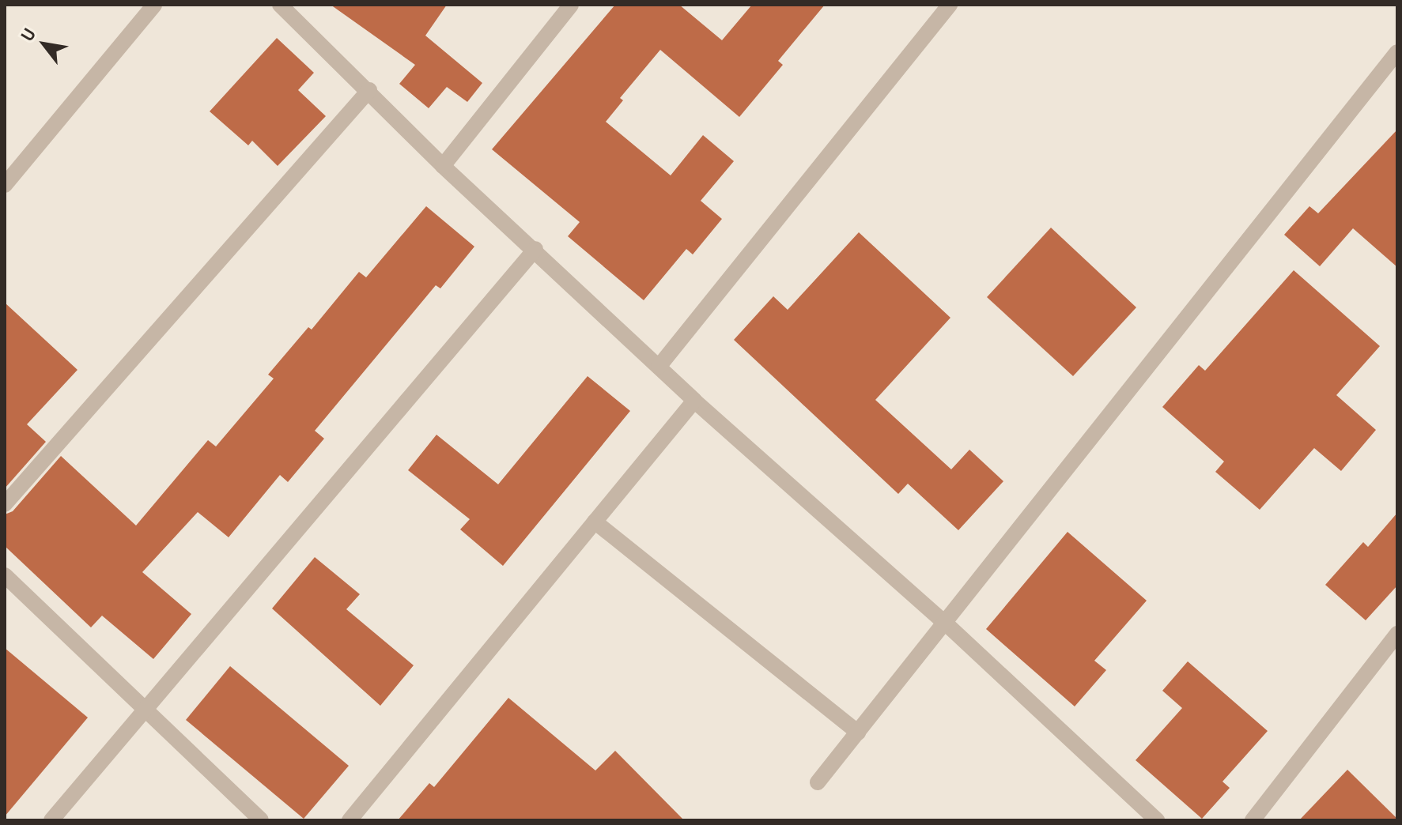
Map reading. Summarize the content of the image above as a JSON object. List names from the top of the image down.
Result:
{
  "north": "top left"
}
